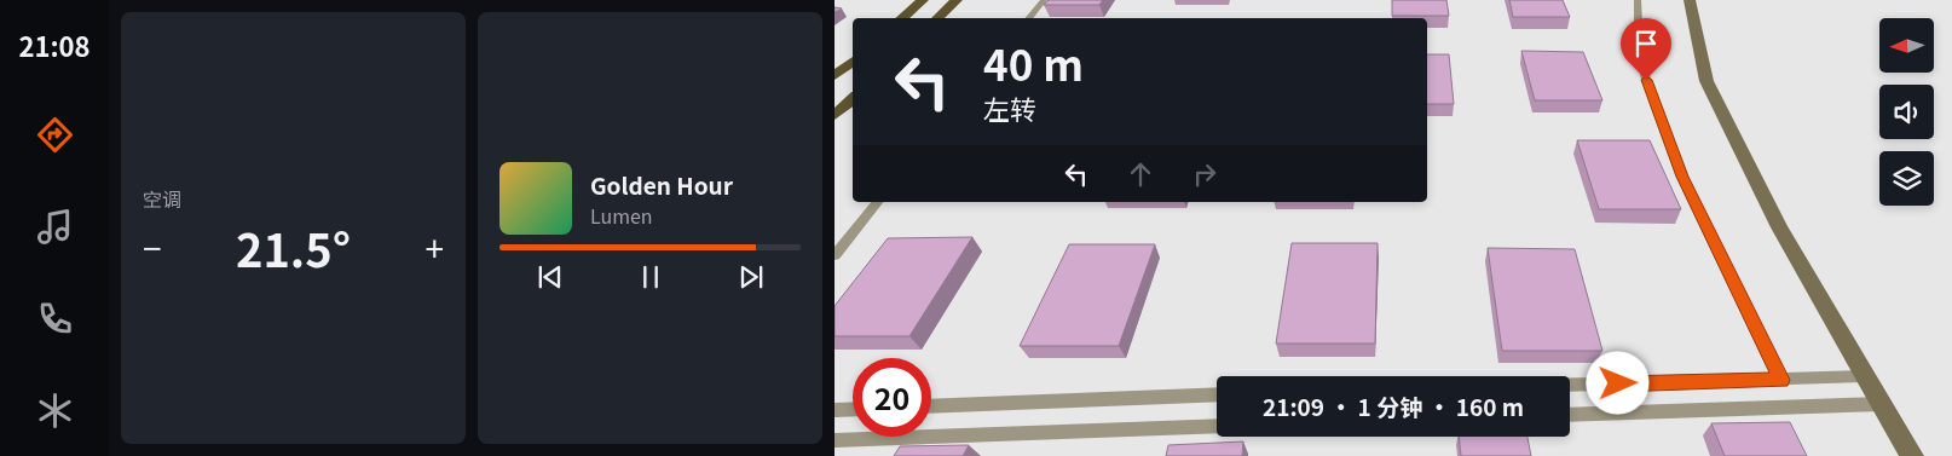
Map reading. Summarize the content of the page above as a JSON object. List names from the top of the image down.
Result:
{
  "north": "left",
  "page": {
    "tabs": "21:08",
    "tile": "空调",
    "turn": ["40 m", "左转"],
    "song": ["Golden Hour", "Lumen"],
    "heat": ["−", "21.5°", "+"],
    "limit": "20",
    "trip": "21:09 · 1 分钟 · 160 m"
  }
}
